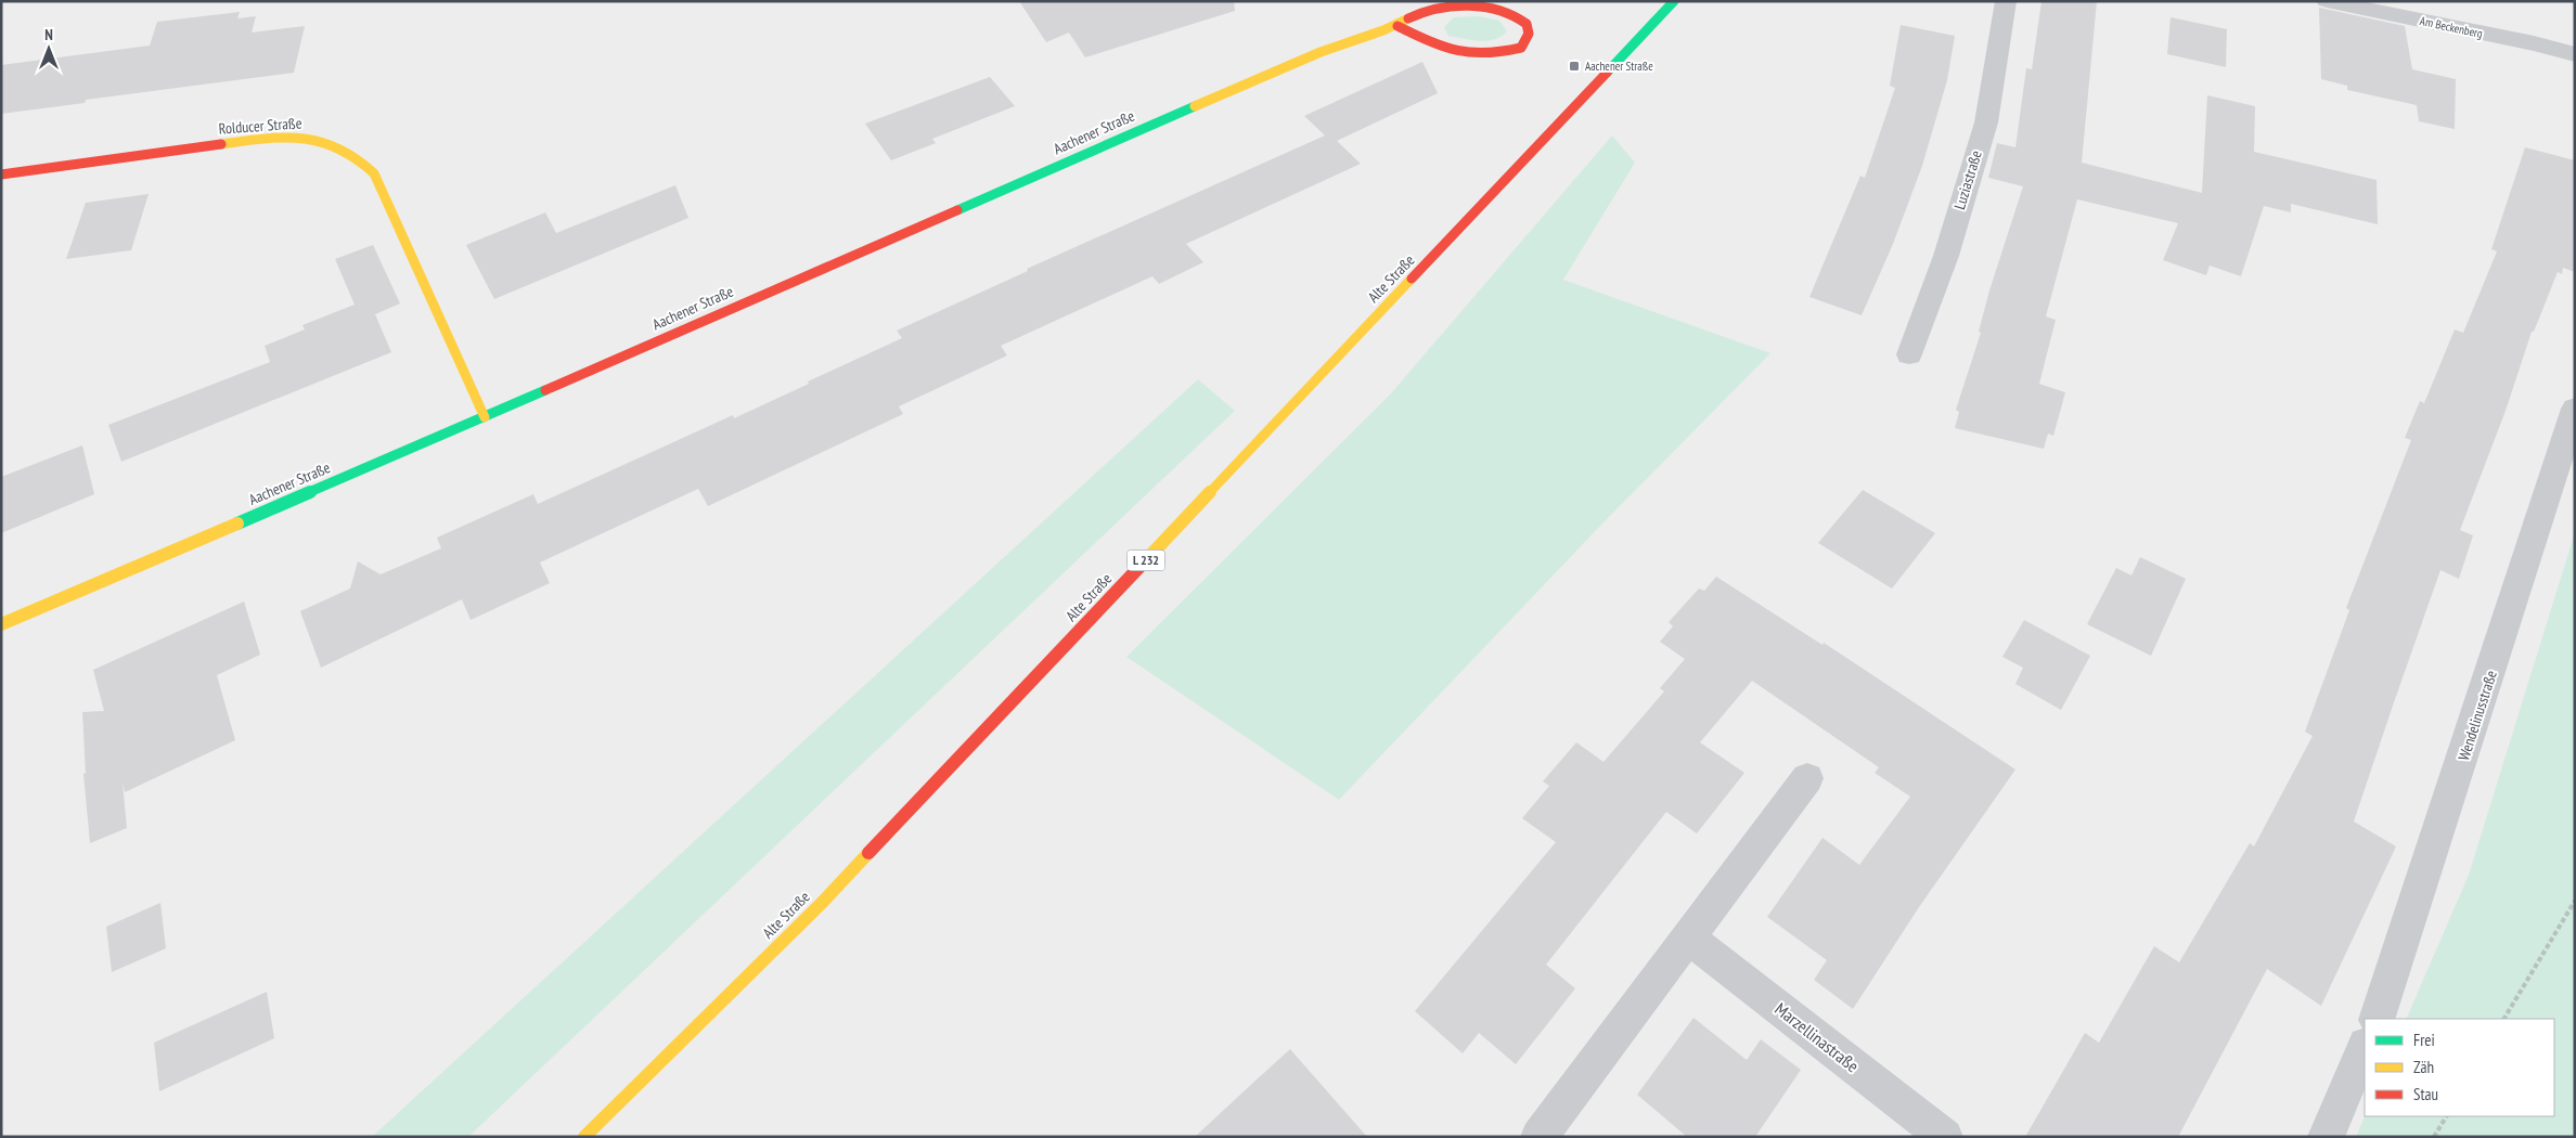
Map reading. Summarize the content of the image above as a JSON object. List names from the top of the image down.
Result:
{
  "streets": {
    "street": [
      "Am Beckenberg",
      "Rolducer Straße",
      "Aachener Straße",
      "Luziastraße",
      "Alte Straße",
      "L 232",
      "Wendelinusstraße",
      "Marzellinastraße"
    ]
  },
  "crossings": [
    ["Rolducer Straße", "Aachener Straße"]
  ],
  "places": {
    "transit": ["Aachener Straße"]
  },
  "legend": ["Frei", "Zäh", "Stau"],
  "north": "top"
}
